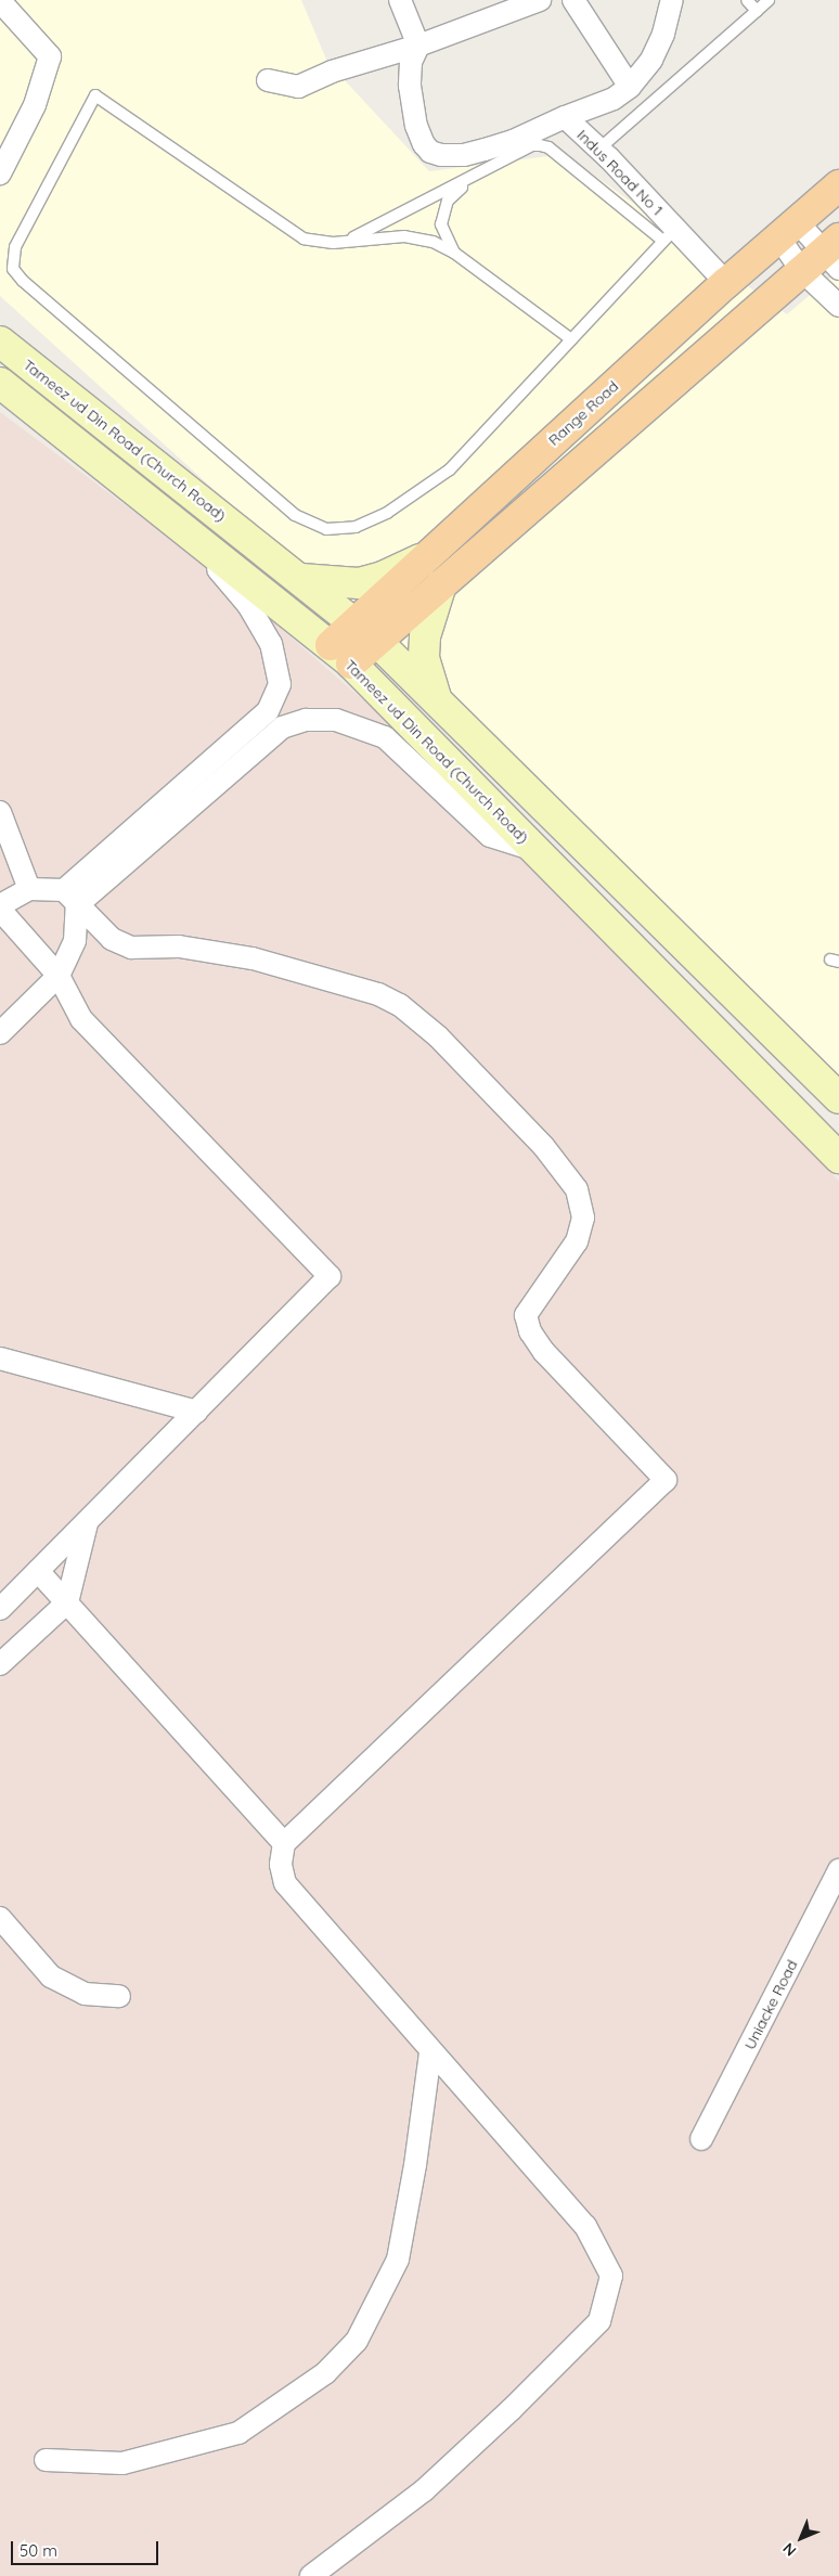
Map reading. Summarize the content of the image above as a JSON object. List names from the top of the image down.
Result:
{
  "streets": {
    "main road": ["Range Road", "Tameez ud Din Road (Church Road)"],
    "street": ["Indus Road No 1", "Uniacke Road"]
  },
  "crossings": [
    ["Indus Road No 1", "Range Road"],
    ["Range Road", "Tameez ud Din Road (Church Road)"]
  ],
  "scale_bar": "50 m",
  "north": "bottom left"
}
